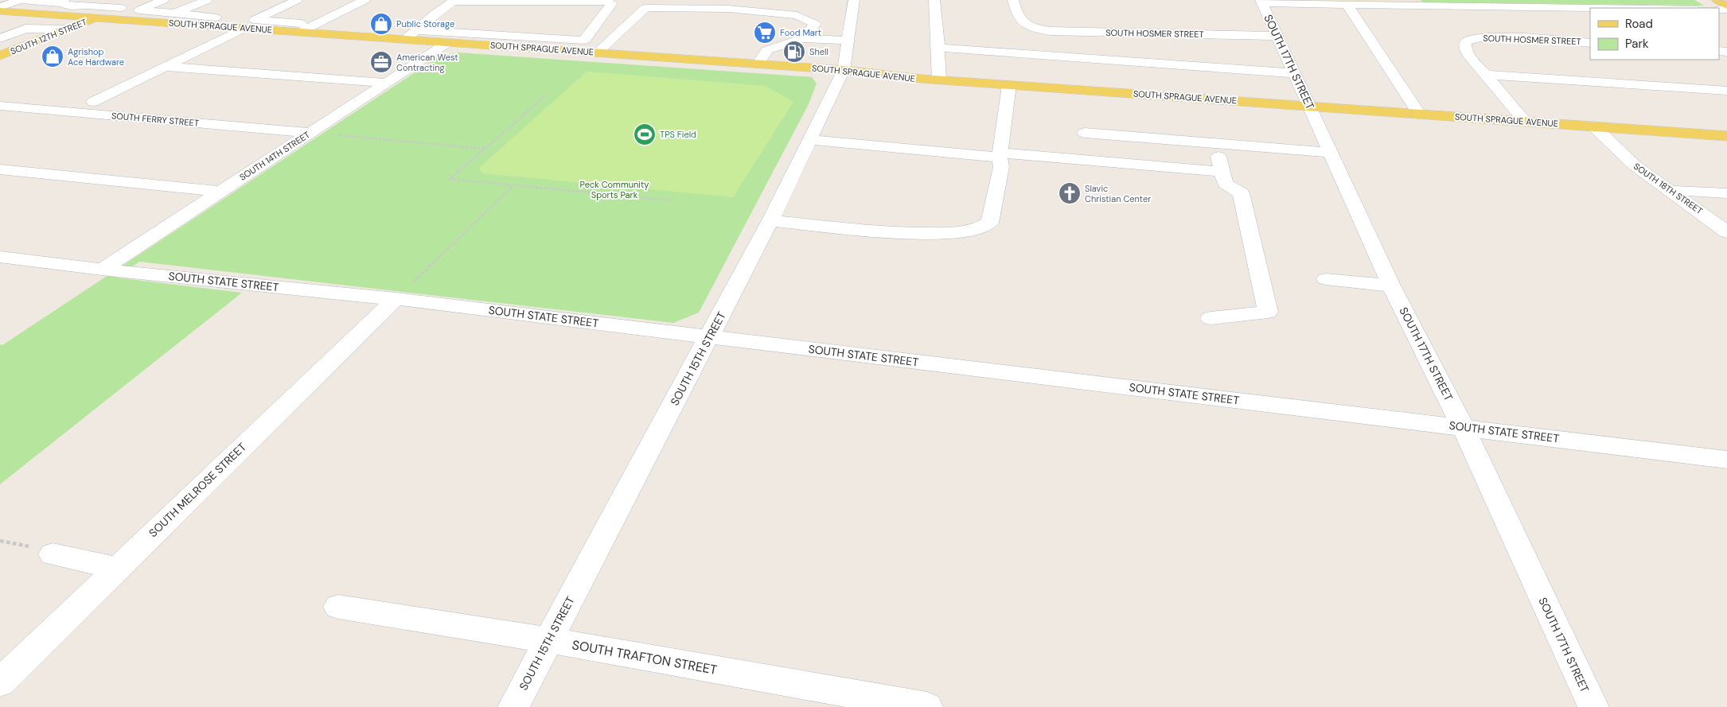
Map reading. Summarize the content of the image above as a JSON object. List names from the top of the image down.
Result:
{
  "streets": {
    "main road": ["SOUTH SPRAGUE AVENUE", "SOUTH 12TH STREET"],
    "street": [
      "SOUTH HOSMER STREET",
      "SOUTH 17TH STREET",
      "SOUTH FERRY STREET",
      "SOUTH 14TH STREET",
      "SOUTH 18TH STREET",
      "SOUTH STATE STREET",
      "SOUTH 15TH STREET",
      "SOUTH MELROSE STREET",
      "SOUTH TRAFTON STREET"
    ]
  },
  "crossings": [
    ["SOUTH SPRAGUE AVENUE", "SOUTH 12TH STREET"],
    ["SOUTH SPRAGUE AVENUE", "SOUTH 17TH STREET"],
    ["SOUTH SPRAGUE AVENUE", "SOUTH 14TH STREET"],
    ["SOUTH SPRAGUE AVENUE", "SOUTH 18TH STREET"],
    ["SOUTH SPRAGUE AVENUE", "SOUTH 15TH STREET"],
    ["SOUTH HOSMER STREET", "SOUTH 17TH STREET"],
    ["SOUTH 17TH STREET", "SOUTH STATE STREET"],
    ["SOUTH FERRY STREET", "SOUTH 14TH STREET"],
    ["SOUTH 14TH STREET", "SOUTH STATE STREET"],
    ["SOUTH STATE STREET", "SOUTH 15TH STREET"],
    ["SOUTH STATE STREET", "SOUTH MELROSE STREET"],
    ["SOUTH 15TH STREET", "SOUTH TRAFTON STREET"]
  ],
  "parks": ["Peck Community Sports Park"],
  "places": {
    "shop": ["Public Storage", "Agrishop Ace Hardware"],
    "supermarket": ["Food Mart"],
    "fuel station": ["Shell"],
    "office": ["American West Contracting"],
    "sports": ["TPS Field"],
    "church": ["Slavic Christian Center"]
  },
  "legend": ["Road", "Park"]
}
